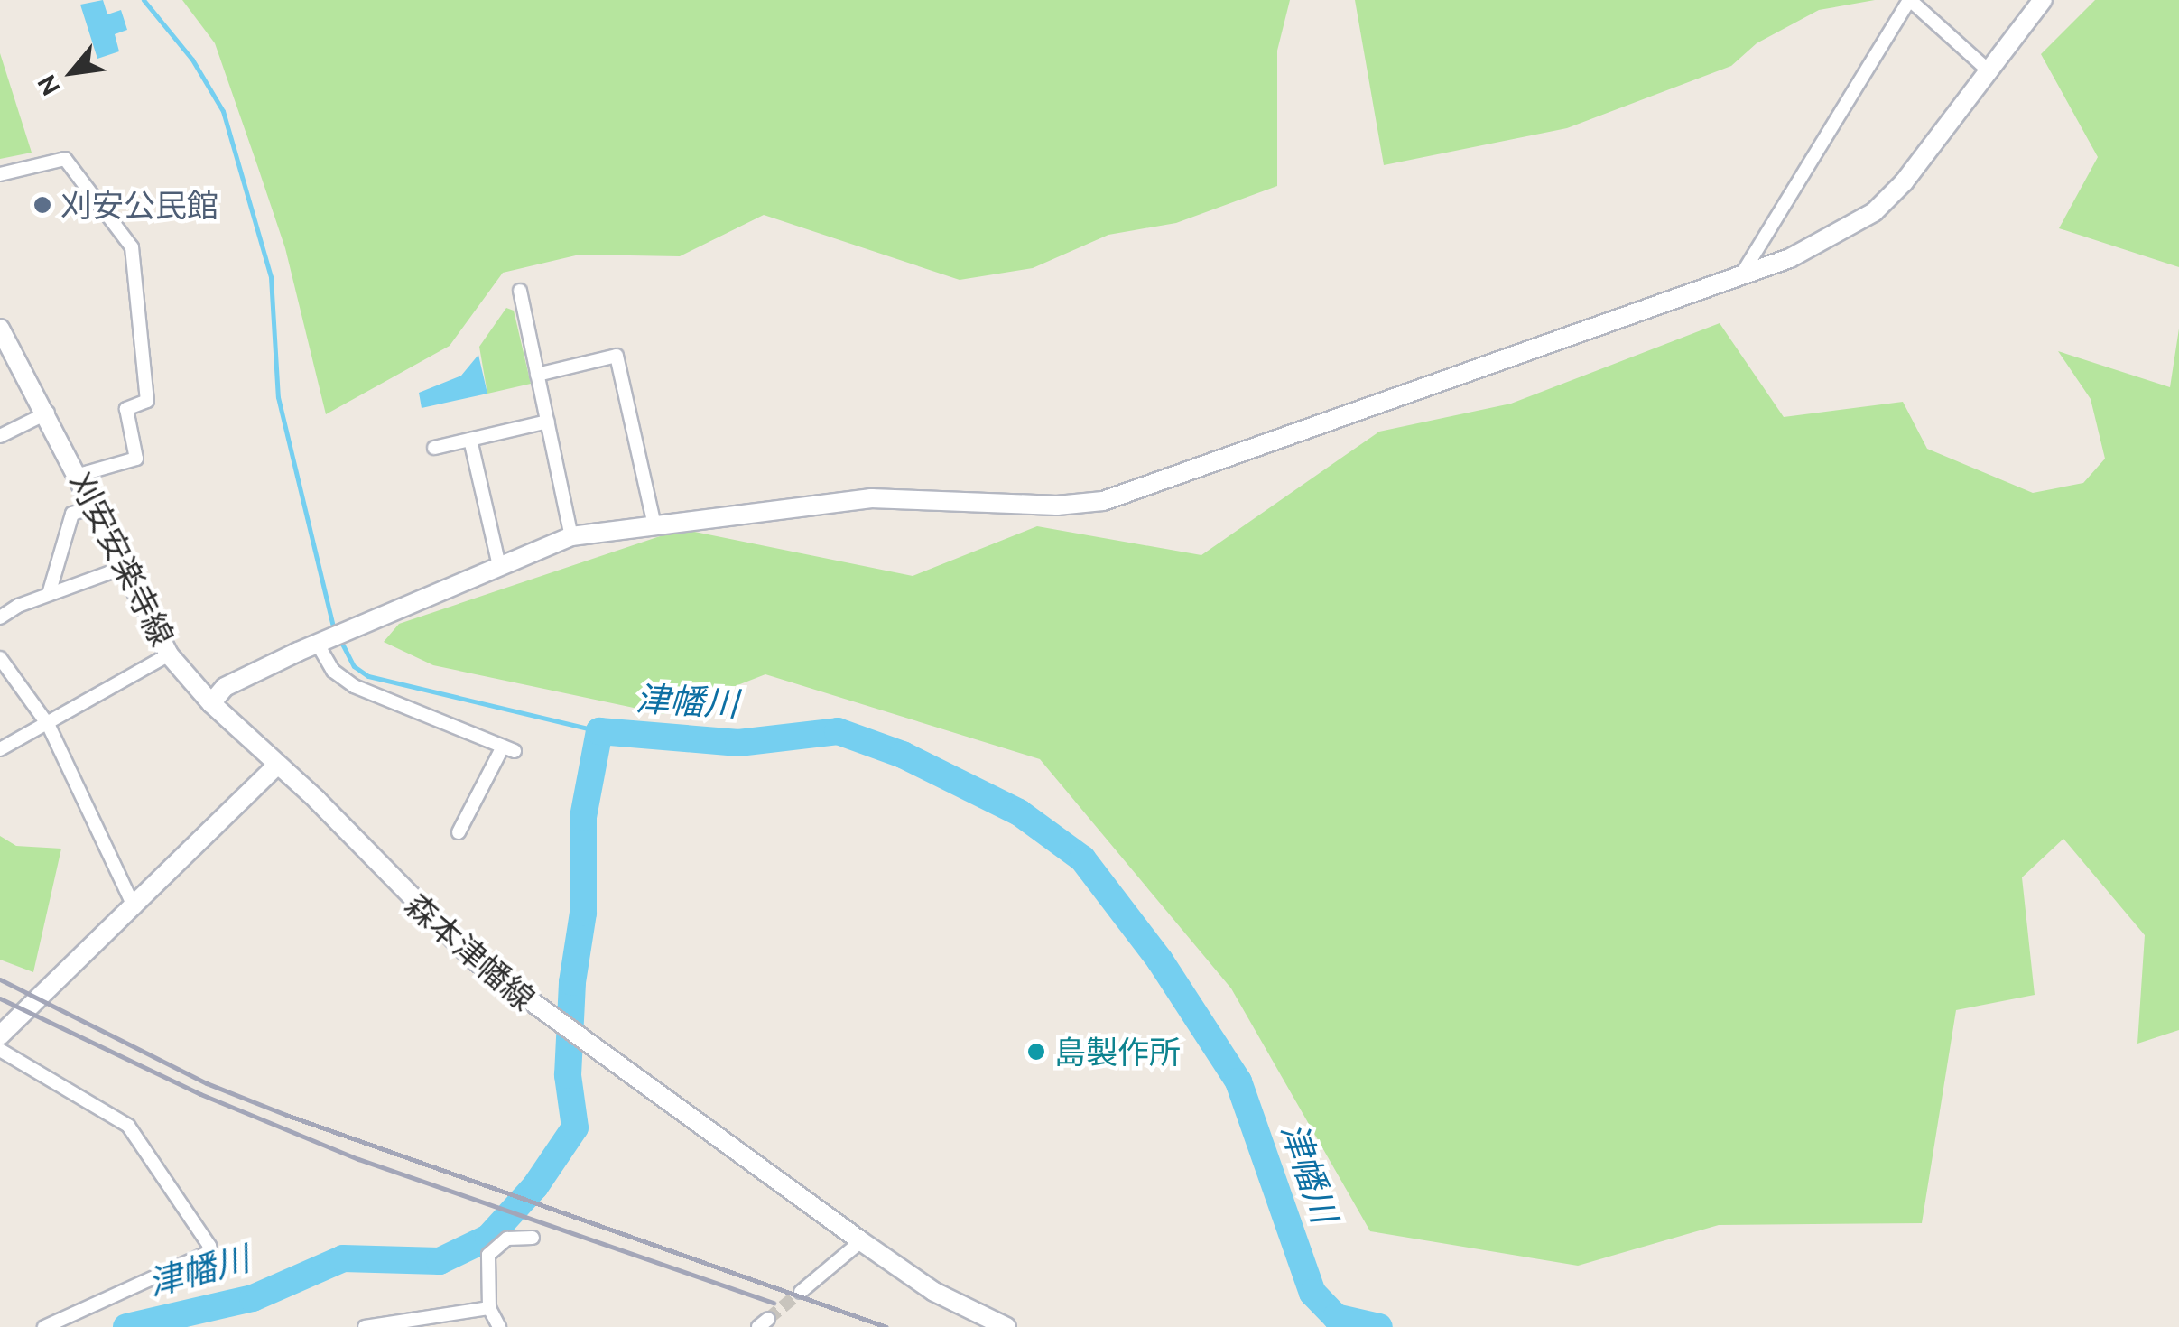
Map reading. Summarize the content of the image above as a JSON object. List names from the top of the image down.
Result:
{
  "streets": {
    "street": ["刈安安楽寺線", "森本津幡線"]
  },
  "crossings": [
    ["刈安安楽寺線", "森本津幡線"]
  ],
  "water": ["津幡川"],
  "places": ["刈安公民館", "島製作所"],
  "north": "bottom left"
}
